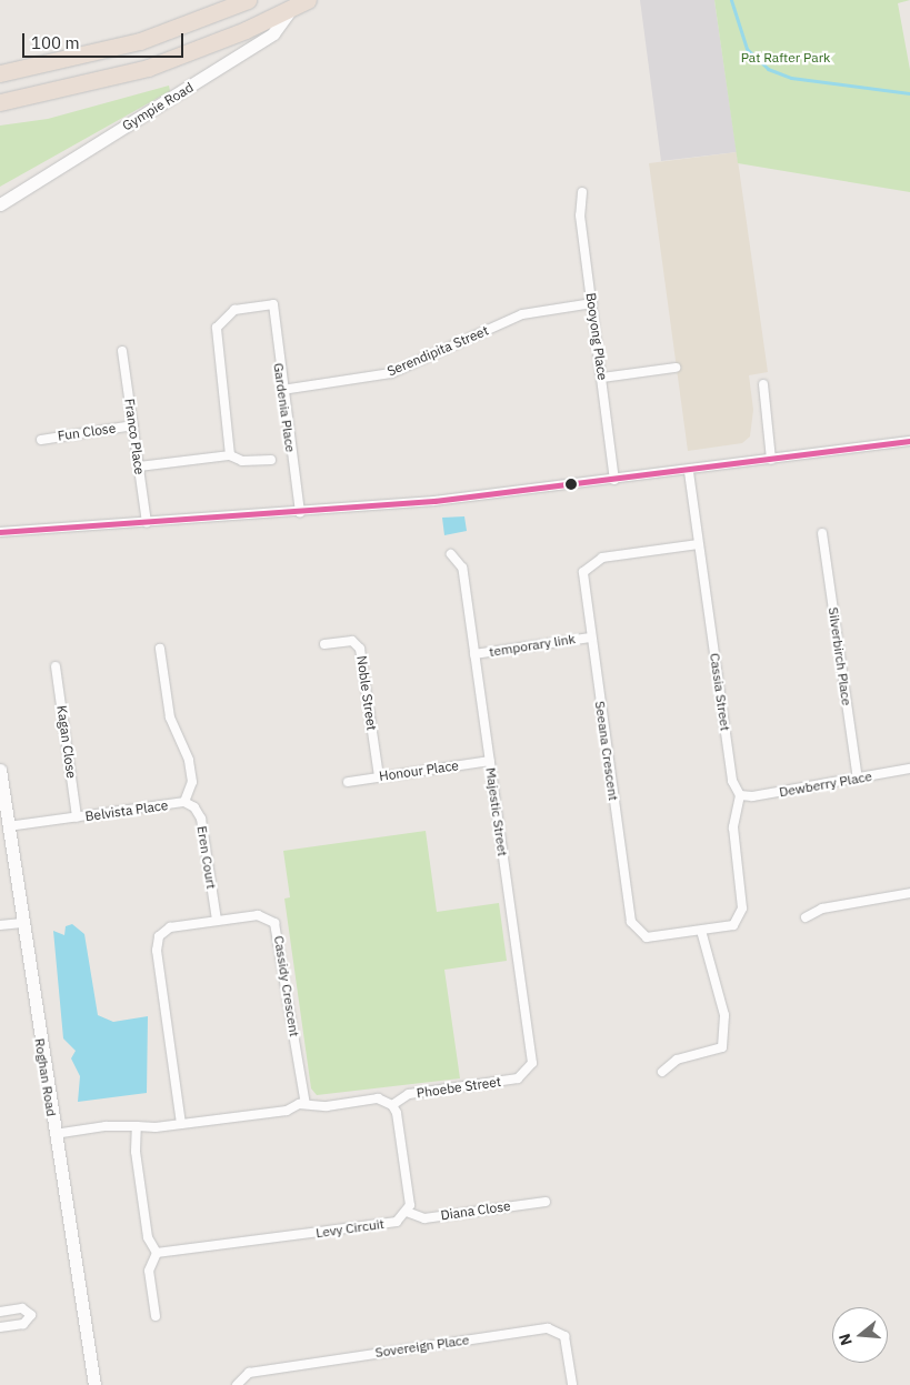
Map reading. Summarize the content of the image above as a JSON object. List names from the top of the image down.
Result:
{
  "streets": {
    "highway": ["Gympie Road"],
    "street": [
      "Booyong Place",
      "Serendipita Street",
      "Gardenia Place",
      "Fun Close",
      "Franco Place",
      "temporary link",
      "Silverbirch Place",
      "Cassia Street",
      "Noble Street",
      "Kagan Close",
      "Seeana Crescent",
      "Honour Place",
      "Dewberry Place",
      "Belvista Place",
      "Majestic Street",
      "Eren Court",
      "Cassidy Crescent",
      "Roghan Road",
      "Phoebe Street",
      "Diana Close",
      "Levy Circuit",
      "Sovereign Place"
    ]
  },
  "crossings": [
    ["Booyong Place", "Serendipita Street"],
    ["Serendipita Street", "Gardenia Place"],
    ["Fun Close", "Franco Place"],
    ["temporary link", "Seeana Crescent"],
    ["temporary link", "Majestic Street"],
    ["Silverbirch Place", "Dewberry Place"],
    ["Cassia Street", "Seeana Crescent"],
    ["Cassia Street", "Dewberry Place"],
    ["Noble Street", "Honour Place"],
    ["Kagan Close", "Belvista Place"],
    ["Honour Place", "Majestic Street"],
    ["Belvista Place", "Eren Court"],
    ["Belvista Place", "Roghan Road"],
    ["Majestic Street", "Phoebe Street"],
    ["Eren Court", "Cassidy Crescent"],
    ["Diana Close", "Levy Circuit"]
  ],
  "parks": ["Pat Rafter Park"],
  "scale_bar": "100 m",
  "north": "left"
}
